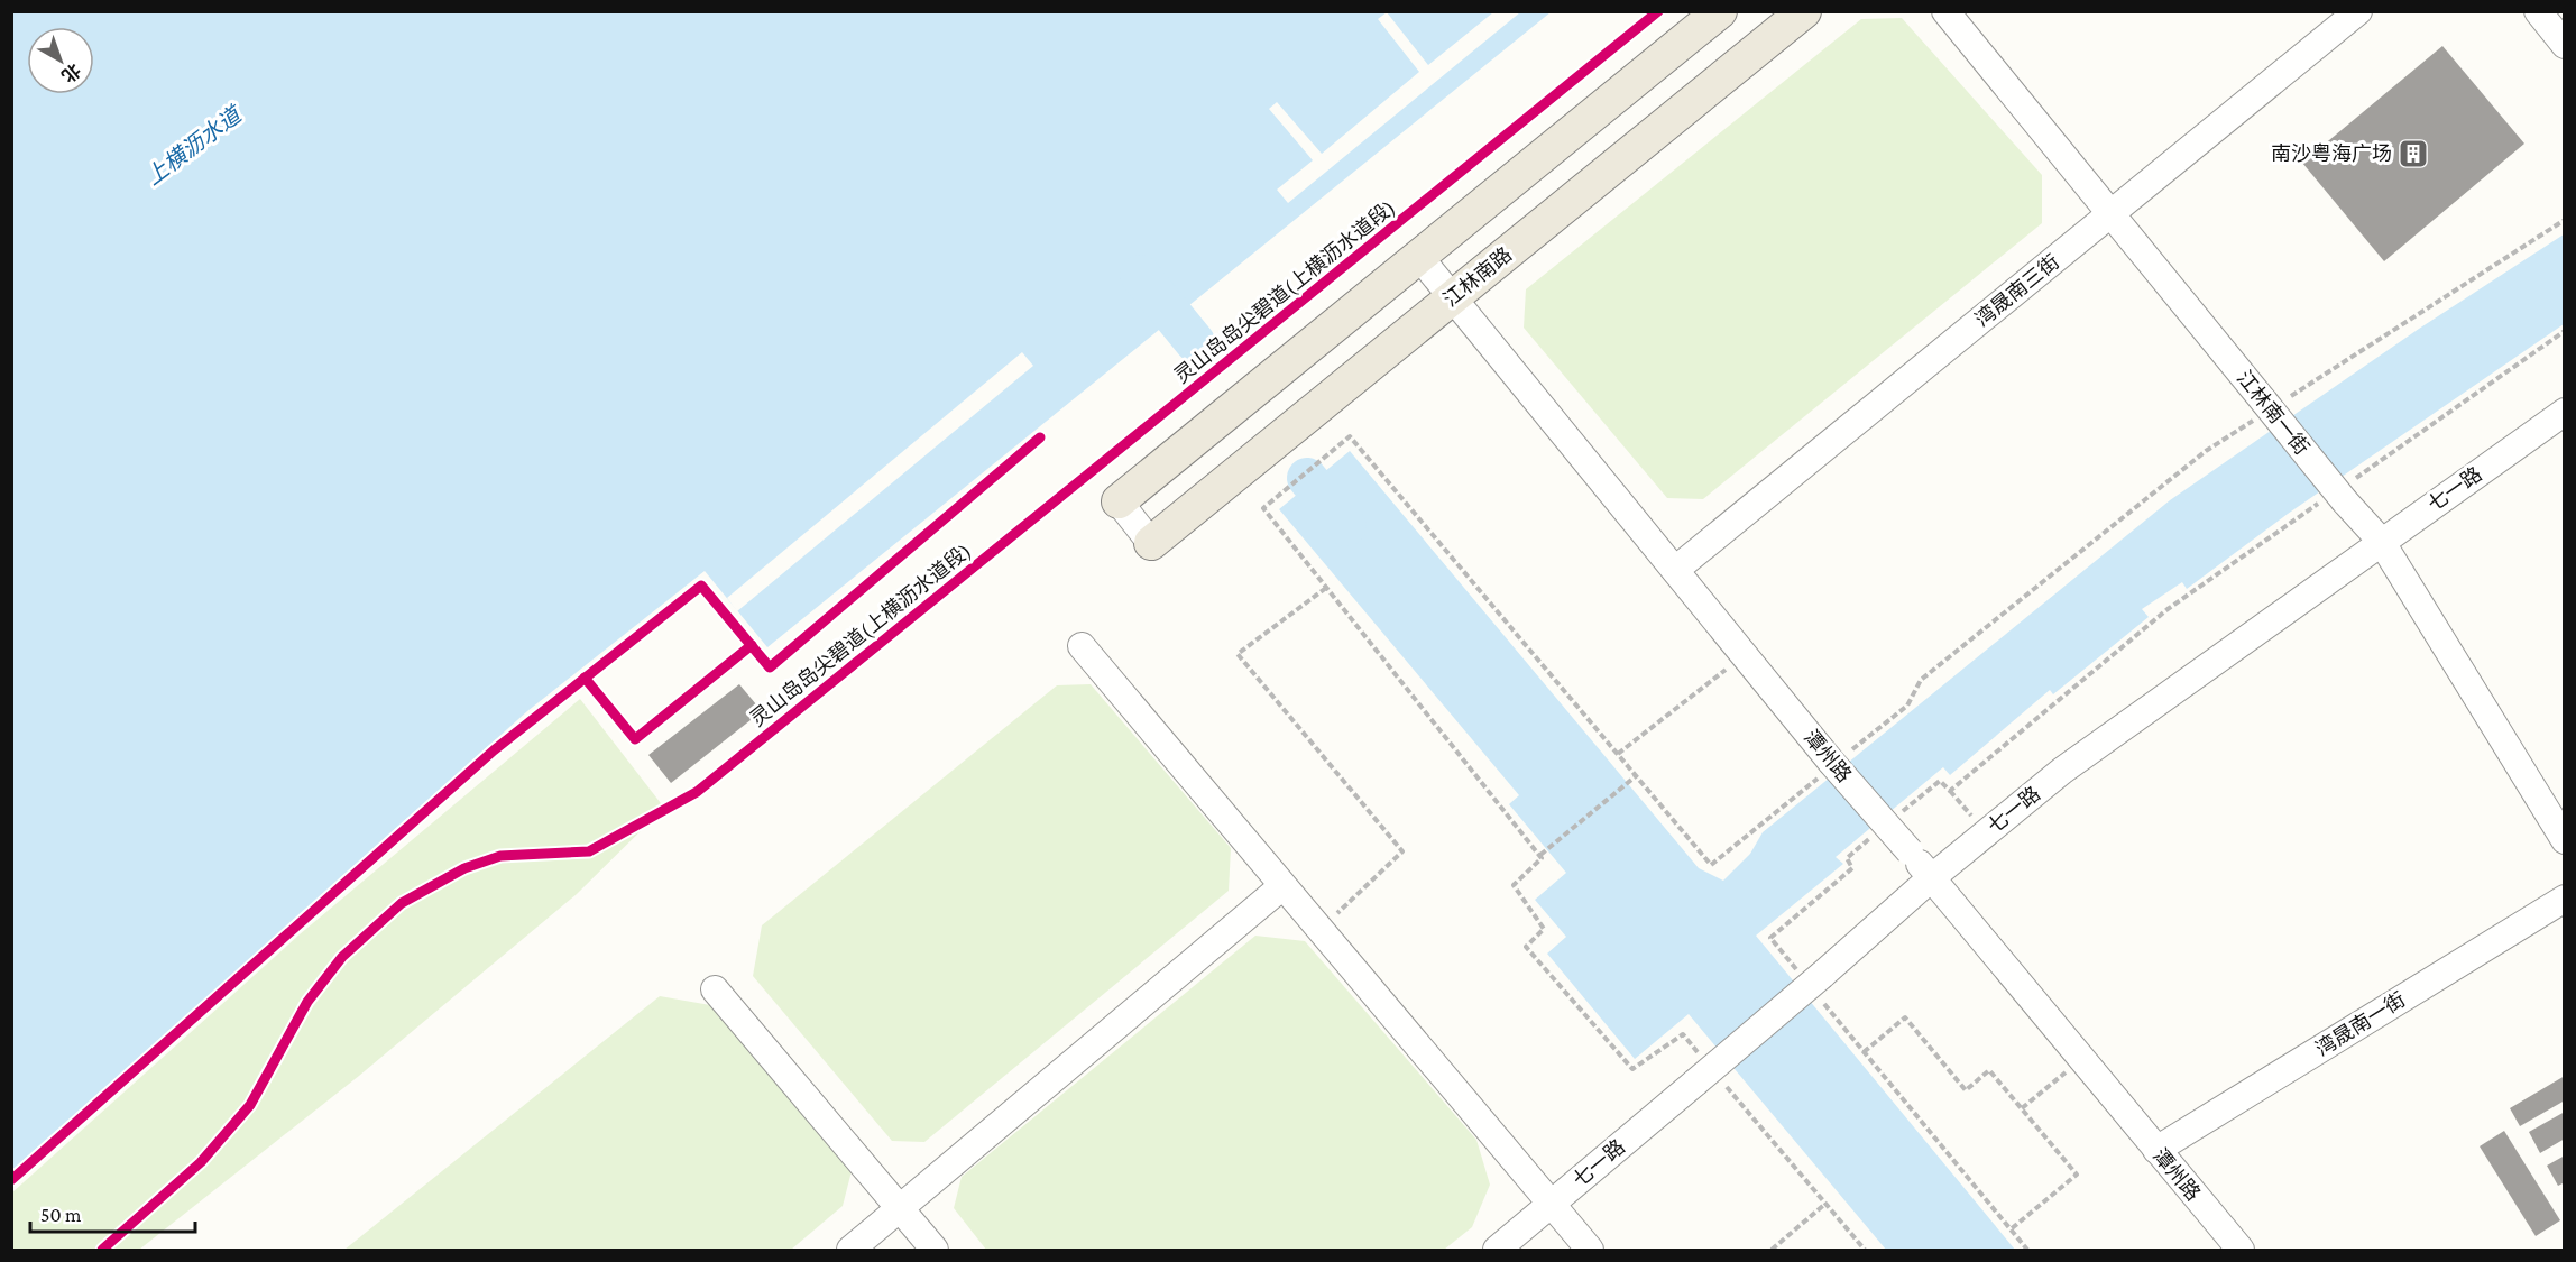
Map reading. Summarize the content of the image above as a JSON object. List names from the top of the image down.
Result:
{
  "streets": {
    "main road": ["江林南路"],
    "street": [
      "湾晟南三街",
      "江林南一街",
      "七一路",
      "潭州路",
      "湾晟南一街"
    ],
    "cycle path": ["灵山岛岛尖碧道(上横沥水道段)"]
  },
  "crossings": [
    ["江林南路", "潭州路"],
    ["湾晟南三街", "江林南一街"],
    ["湾晟南三街", "潭州路"],
    ["江林南一街", "七一路"],
    ["七一路", "潭州路"],
    ["潭州路", "湾晟南一街"]
  ],
  "water": ["上横沥水道"],
  "places": {
    "building": ["南沙粤海广场"]
  },
  "scale_bar": "50 m",
  "north": "bottom right"
}
